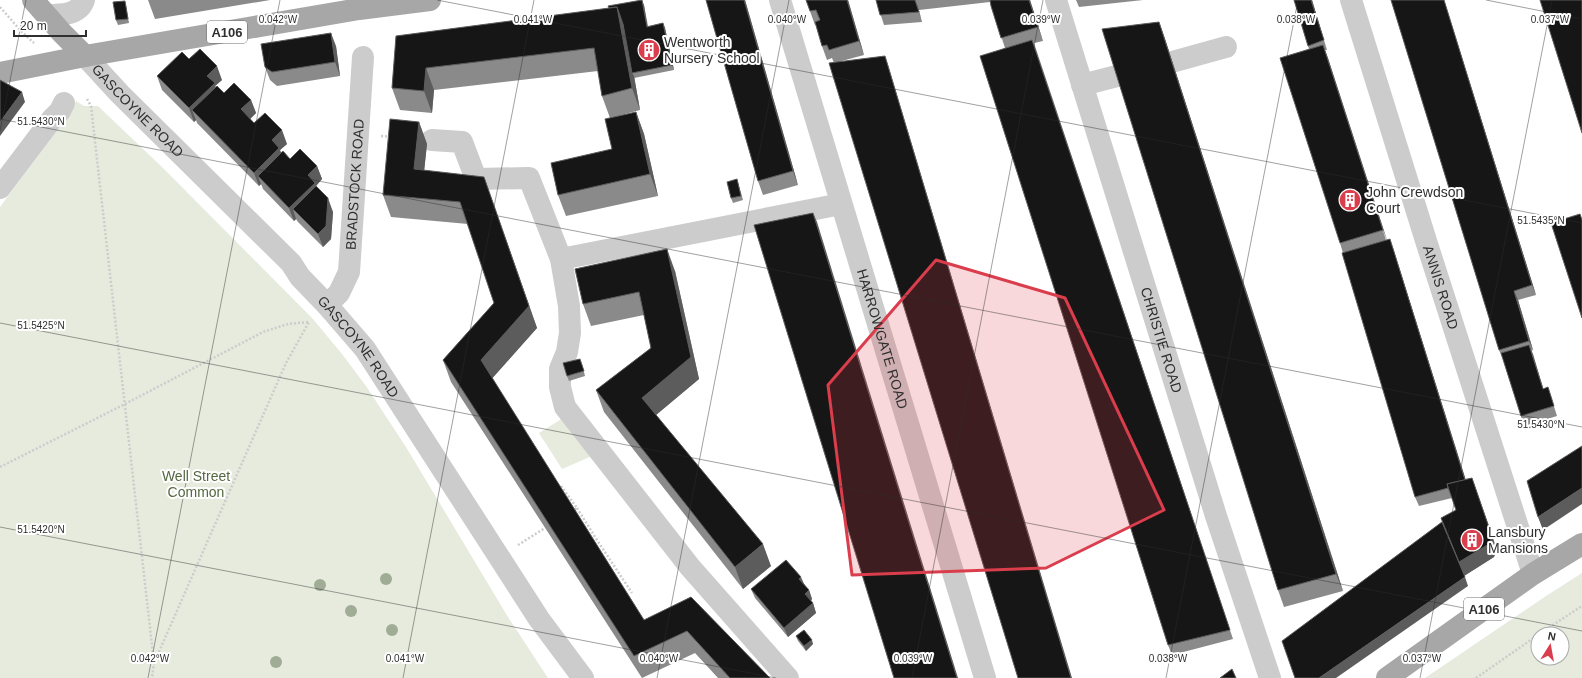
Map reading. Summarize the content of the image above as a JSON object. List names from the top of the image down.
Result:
{
  "streets": {
    "main road": ["A106"],
    "street": [
      "GASCOYNE ROAD",
      "BRADSTOCK ROAD",
      "ANNIS ROAD",
      "HARROWGATE ROAD",
      "CHRISTIE ROAD"
    ]
  },
  "crossings": [
    ["A106", "GASCOYNE ROAD"],
    ["A106", "ANNIS ROAD"],
    ["GASCOYNE ROAD", "BRADSTOCK ROAD"]
  ],
  "parks": ["Well Street Common"],
  "places": {
    "building": ["Wentworth Nursery School", "John Crewdson Court", "Lansbury Mansions"]
  },
  "scale_bar": "20 m",
  "north": "top",
  "coordinates": [
    "0.042°W",
    "0.041°W",
    "0.040°W",
    "0.039°W",
    "0.038°W",
    "0.037°W",
    "51.5430°N",
    "51.5435°N",
    "51.5425°N",
    "51.5420°N"
  ]
}
